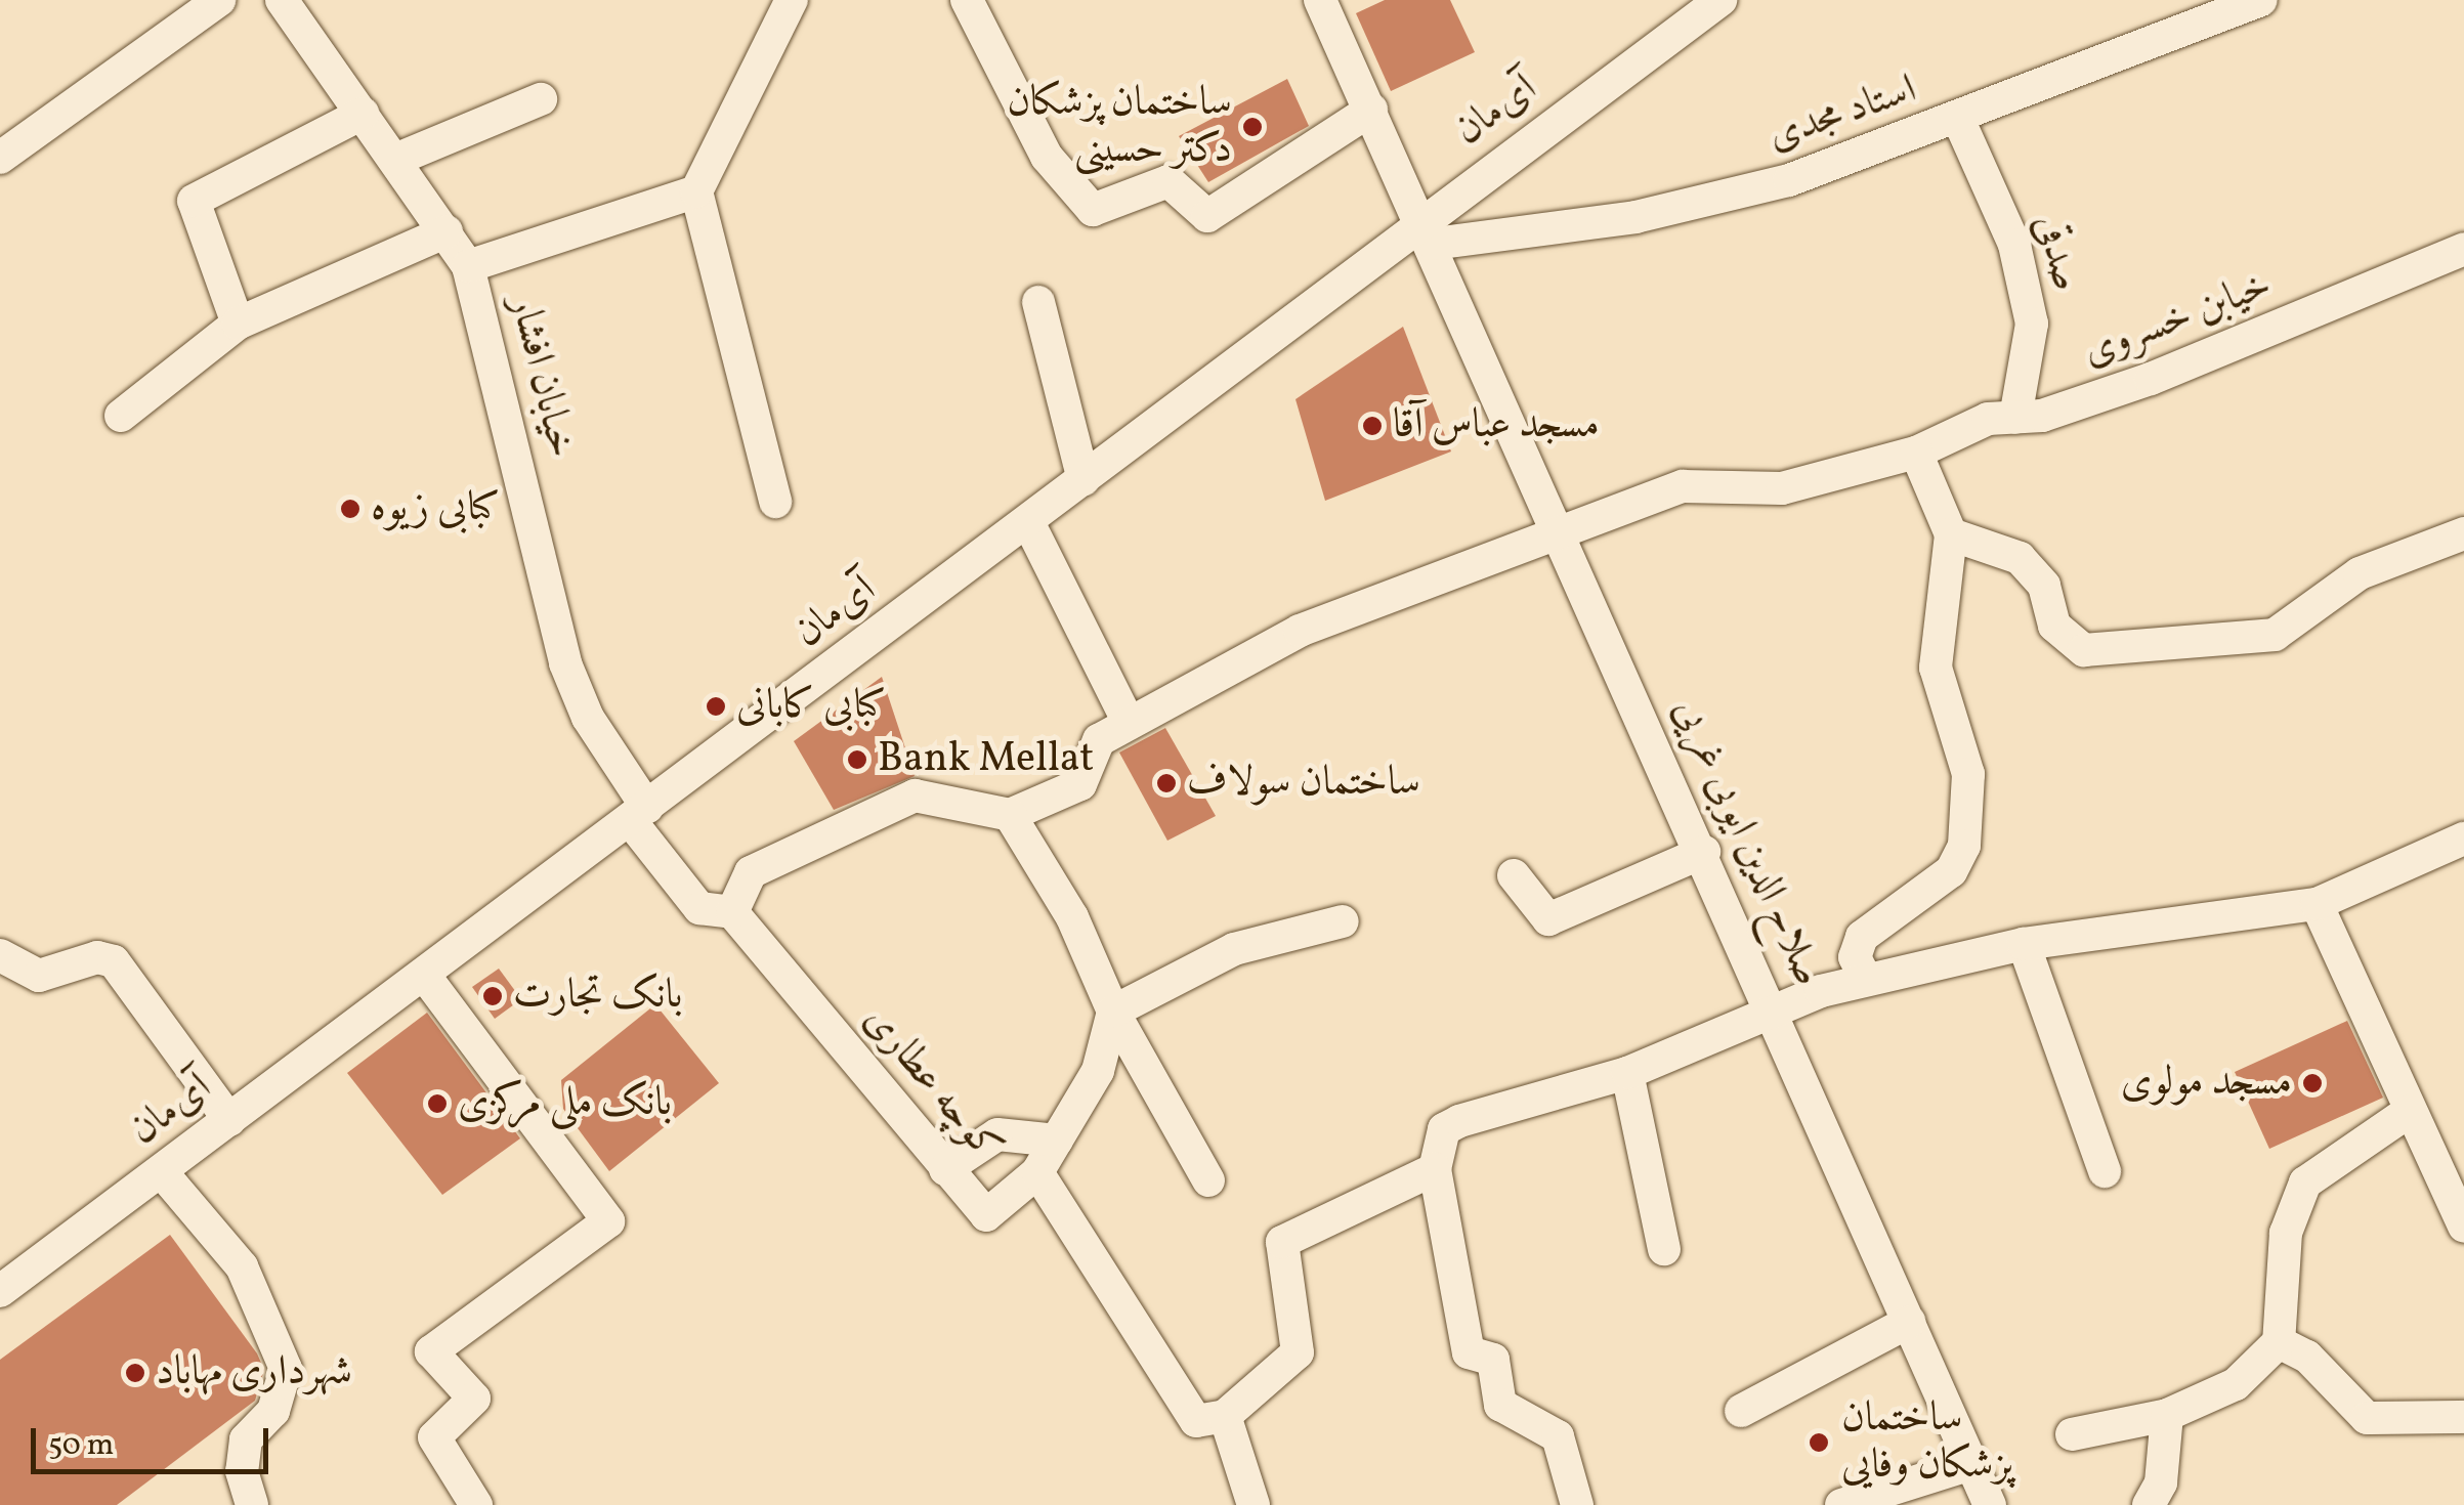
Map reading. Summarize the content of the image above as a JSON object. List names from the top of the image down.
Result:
{
  "streets": {
    "street": [
      "آی‌مان",
      "استاد مجدی",
      "صدقی",
      "خیابن خسروی",
      "خیابان افشار",
      "صلاح الدین ایوبی غریی",
      "کوچه عطاری"
    ]
  },
  "crossings": [
    ["آی‌مان", "استاد مجدی"],
    ["آی‌مان", "خیابان افشار"],
    ["آی‌مان", "صلاح الدین ایوبی غریی"],
    ["آی‌مان", "کوچه عطاری"],
    ["استاد مجدی", "صدقی"],
    ["استاد مجدی", "صلاح الدین ایوبی غریی"],
    ["صدقی", "خیابن خسروی"],
    ["خیابن خسروی", "صلاح الدین ایوبی غریی"],
    ["خیابان افشار", "کوچه عطاری"]
  ],
  "places": [
    "ساختمان پزشکان دکتر حسینی",
    "مسجد عباس آقا",
    "کبابى زیوه",
    "کبابی کابانی",
    "Bank Mellat",
    "ساختمان سولاف",
    "بانک تجارت",
    "مسجد مولوی",
    "بانک ملی مرکزی",
    "شهرداری مهاباد",
    "ساختمان پزشکان وفایی"
  ],
  "scale_bar": "50 m"
}
